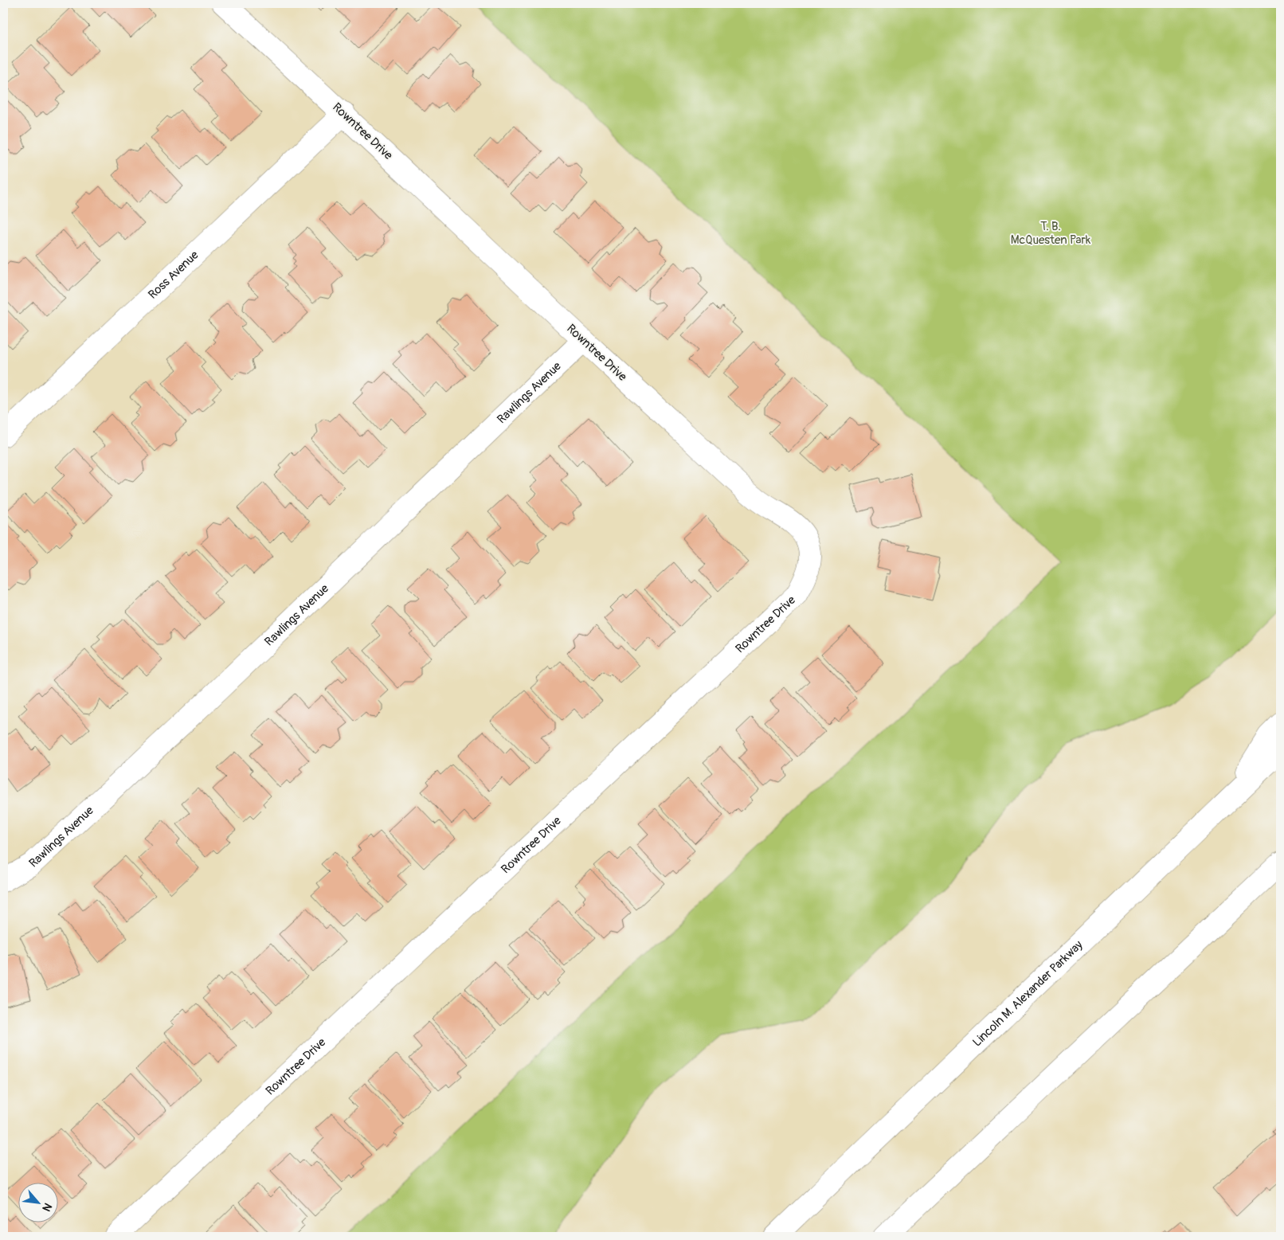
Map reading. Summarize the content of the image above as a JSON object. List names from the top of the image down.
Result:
{
  "streets": {
    "main road": [
      "Rowntree Drive",
      "Ross Avenue",
      "Rawlings Avenue",
      "Lincoln M. Alexander Parkway"
    ]
  },
  "crossings": [
    ["Rowntree Drive", "Ross Avenue"],
    ["Rowntree Drive", "Rawlings Avenue"]
  ],
  "parks": ["T. B. McQuesten Park"],
  "north": "bottom right"
}
